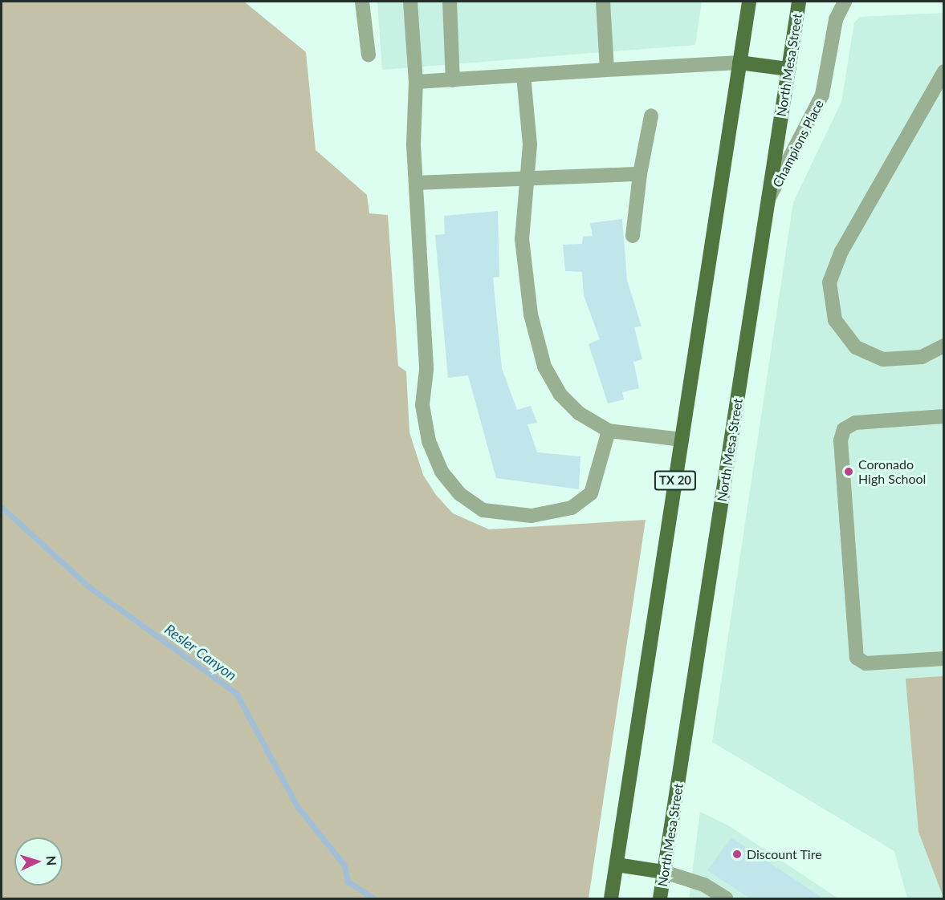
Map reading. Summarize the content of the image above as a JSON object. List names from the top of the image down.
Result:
{
  "streets": {
    "main road": ["North Mesa Street", "TX 20"],
    "street": ["Champions Place"]
  },
  "crossings": [
    ["North Mesa Street", "Champions Place"]
  ],
  "water": ["Resler Canyon"],
  "places": ["Coronado High School", "Discount Tire"],
  "north": "right"
}
